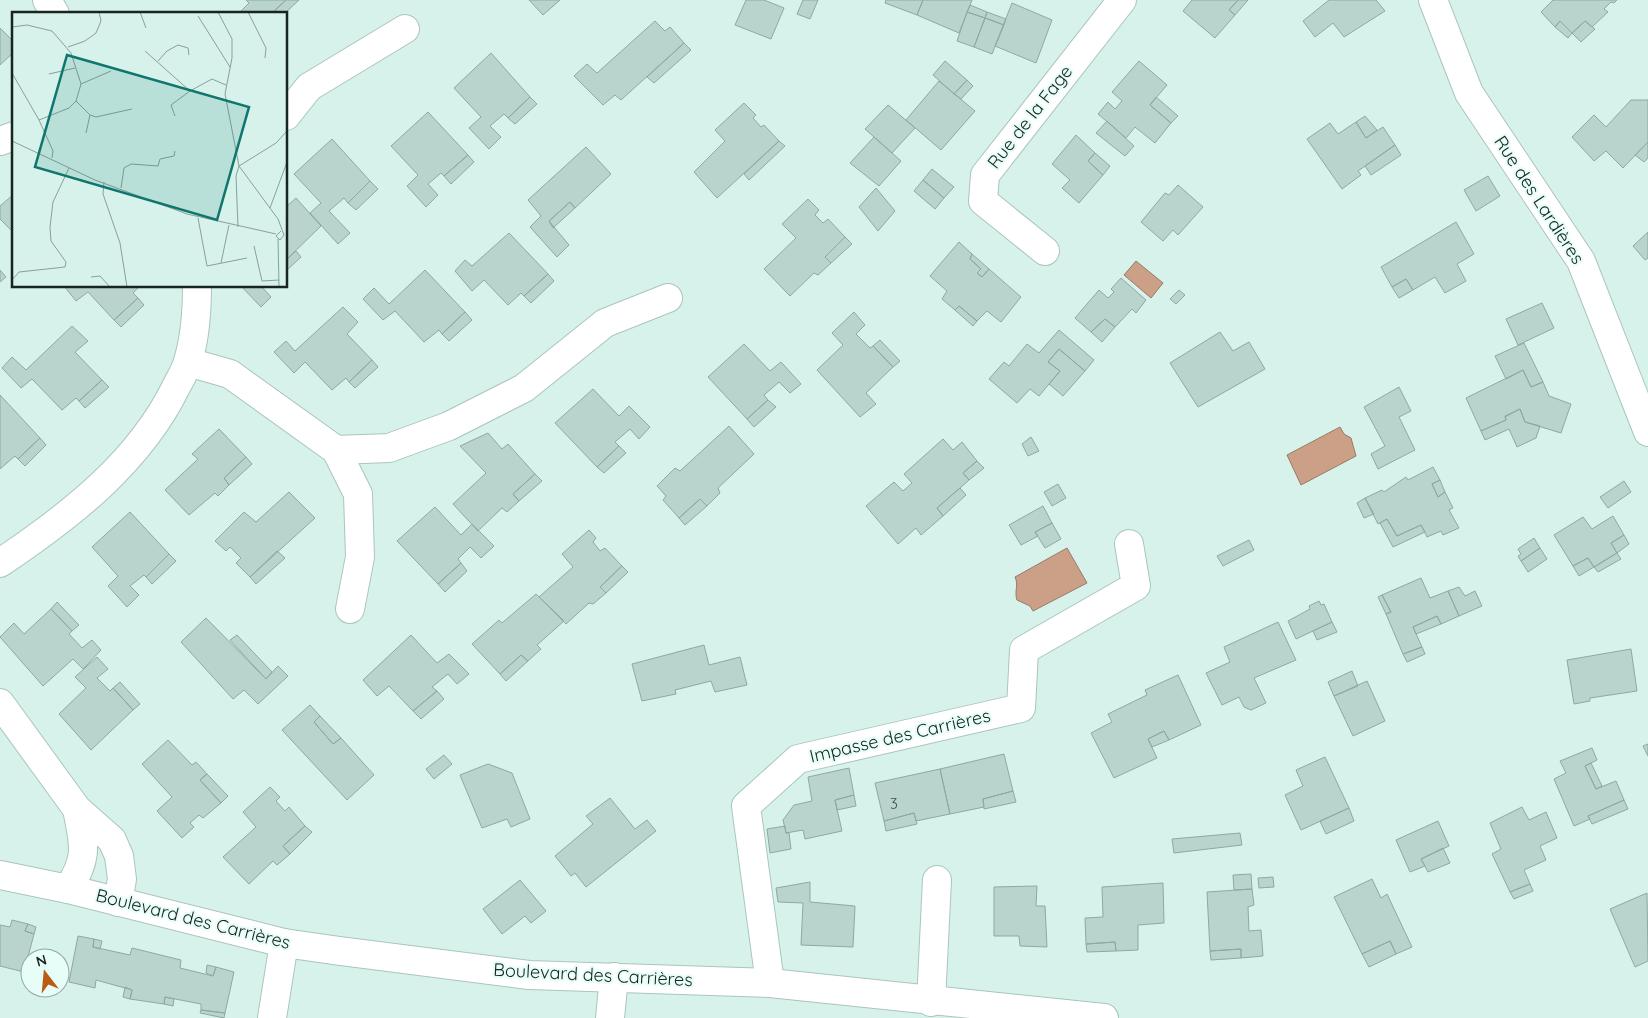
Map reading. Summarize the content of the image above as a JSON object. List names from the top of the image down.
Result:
{
  "streets": {
    "street": [
      "Rue de la Fage",
      "Rue des Lardières",
      "Impasse des Carrières",
      "Boulevard des Carrières"
    ]
  },
  "crossings": [
    ["Impasse des Carrières", "Boulevard des Carrières"]
  ],
  "house_numbers": ["3"],
  "north": "top"
}
